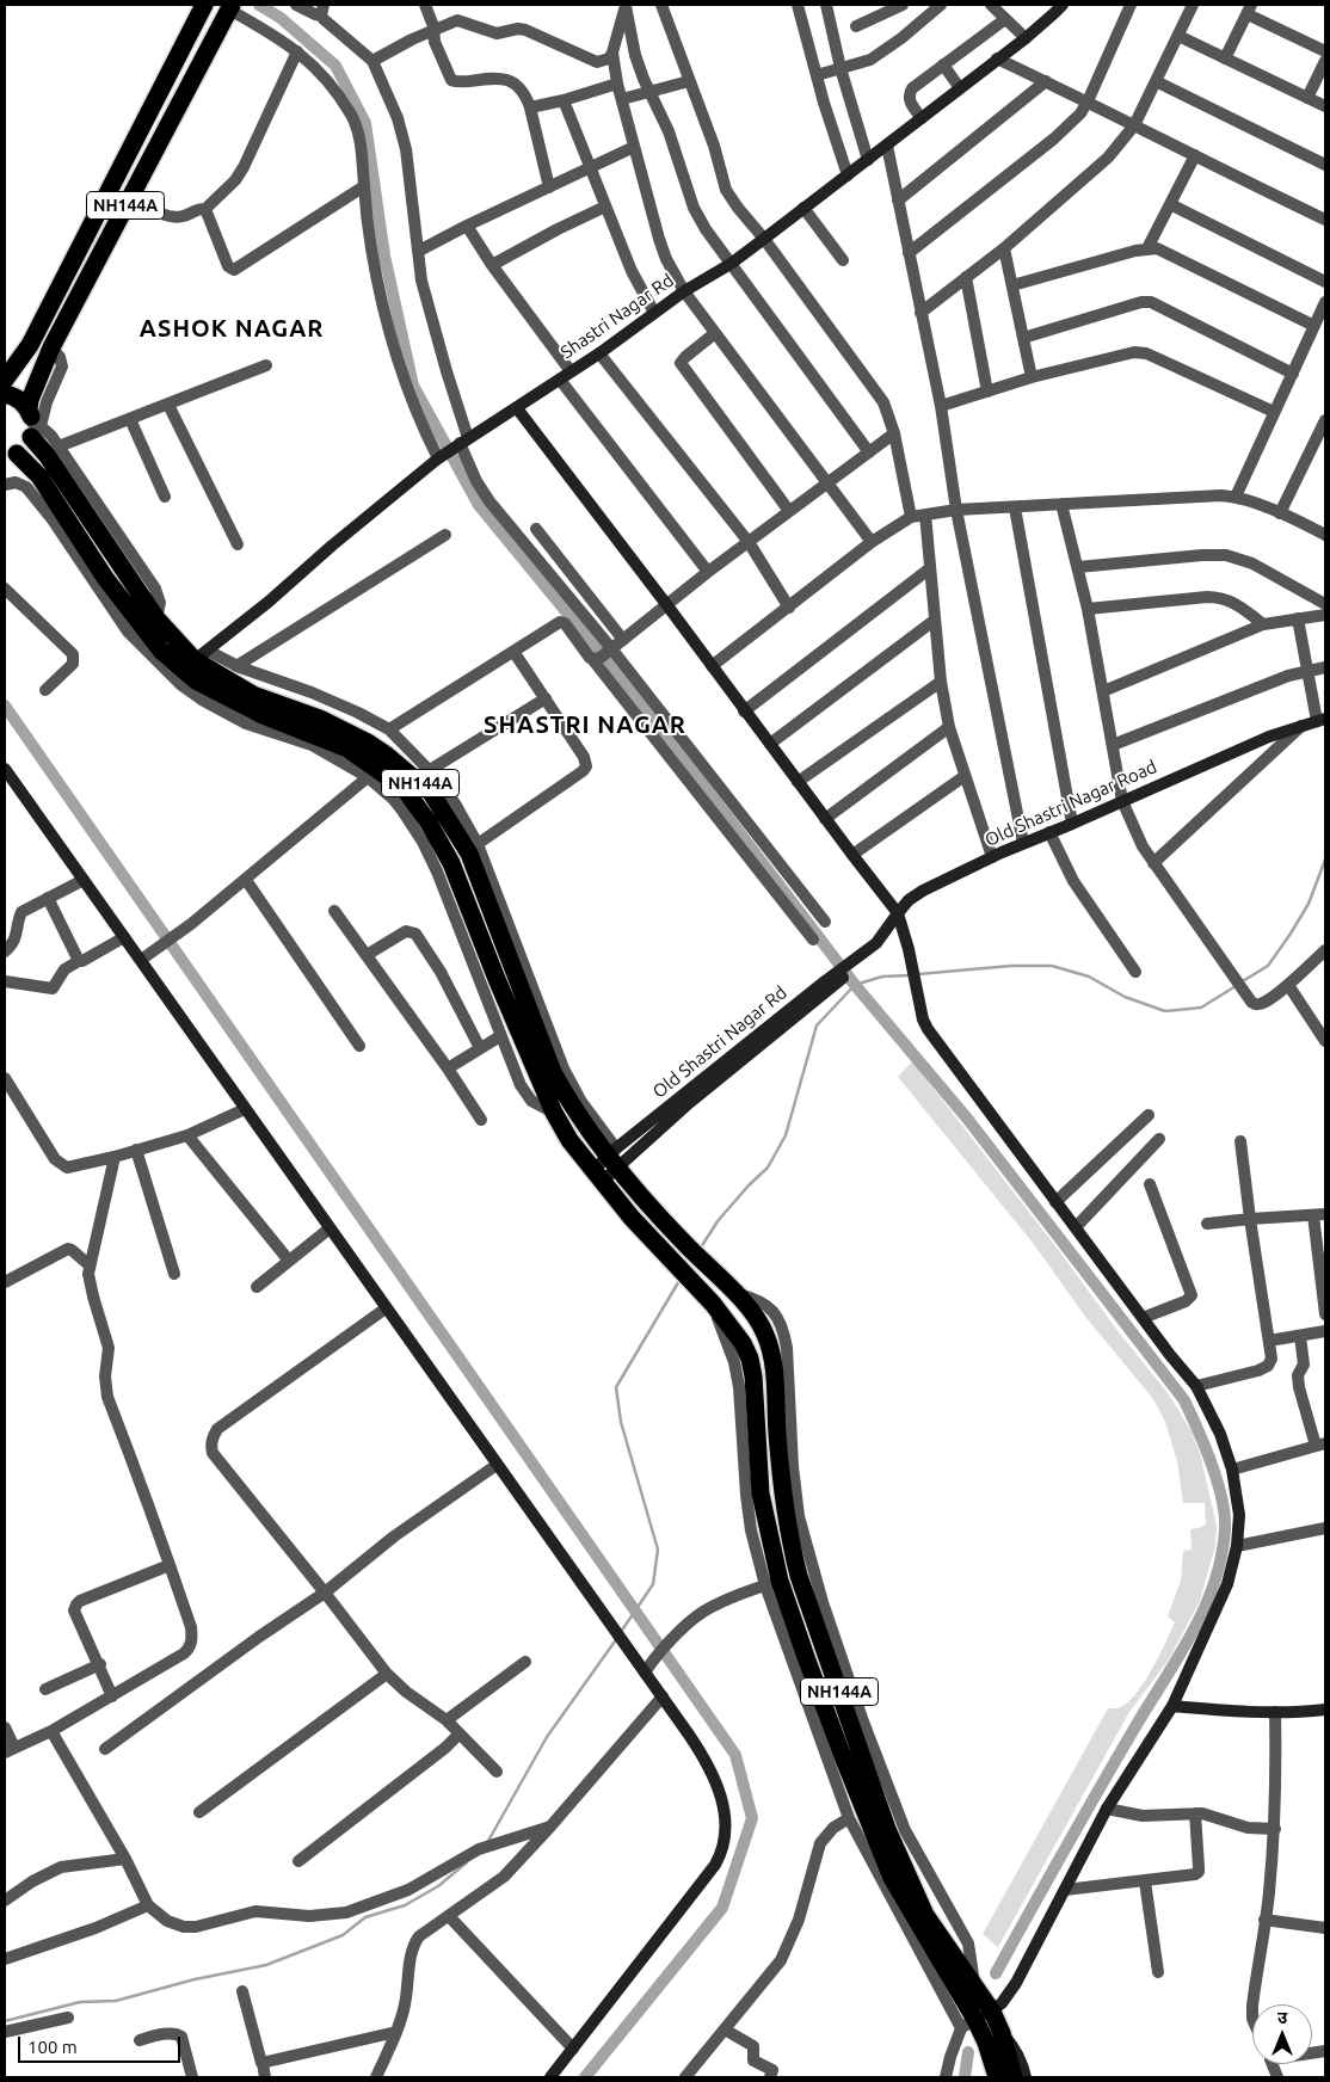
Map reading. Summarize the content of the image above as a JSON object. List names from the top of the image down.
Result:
{
  "streets": {
    "highway": ["NH144A"],
    "street": ["Shastri Nagar Rd", "Old Shastri Nagar Road", "Old Shastri Nagar Rd"]
  },
  "crossings": [
    ["NH144A", "Shastri Nagar Rd"],
    ["NH144A", "Old Shastri Nagar Rd"],
    ["Old Shastri Nagar Road", "Old Shastri Nagar Rd"]
  ],
  "districts": ["ASHOK NAGAR", "SHASTRI NAGAR"],
  "scale_bar": "100 m",
  "north": "top"
}
